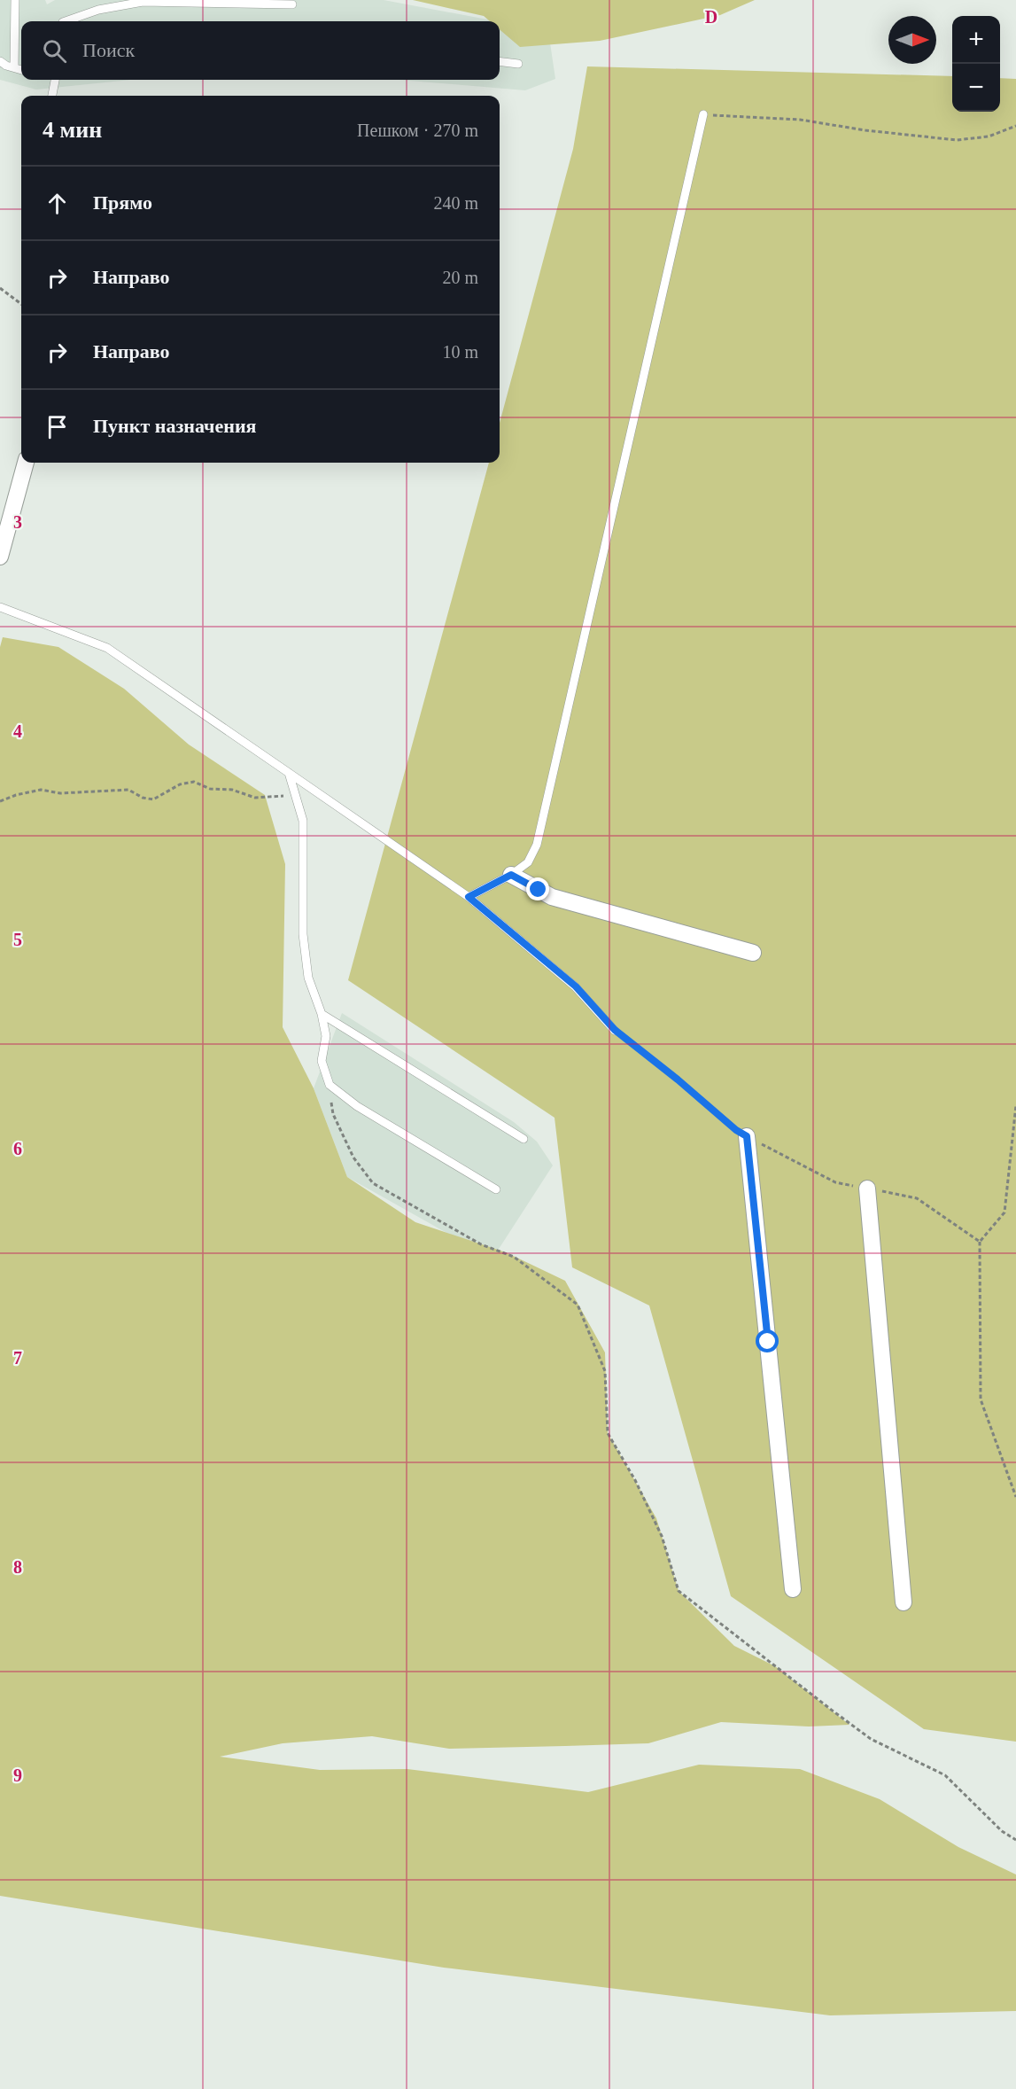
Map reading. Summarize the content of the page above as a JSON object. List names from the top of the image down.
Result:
{
  "north": "right",
  "page": {
    "map_buttons": ["+", "−"],
    "search": "Поиск",
    "heading": ["4 мин", "Пешком · 270 m"],
    "list": [
      ["Прямо", "240 m"],
      ["Направо", "20 m"],
      ["Направо", "10 m"],
      "Пункт назначения"
    ]
  },
  "grid": {
    "columns": ["D"],
    "rows": [
      "3",
      "4",
      "5",
      "6",
      "7",
      "8",
      "9"
    ]
  }
}
